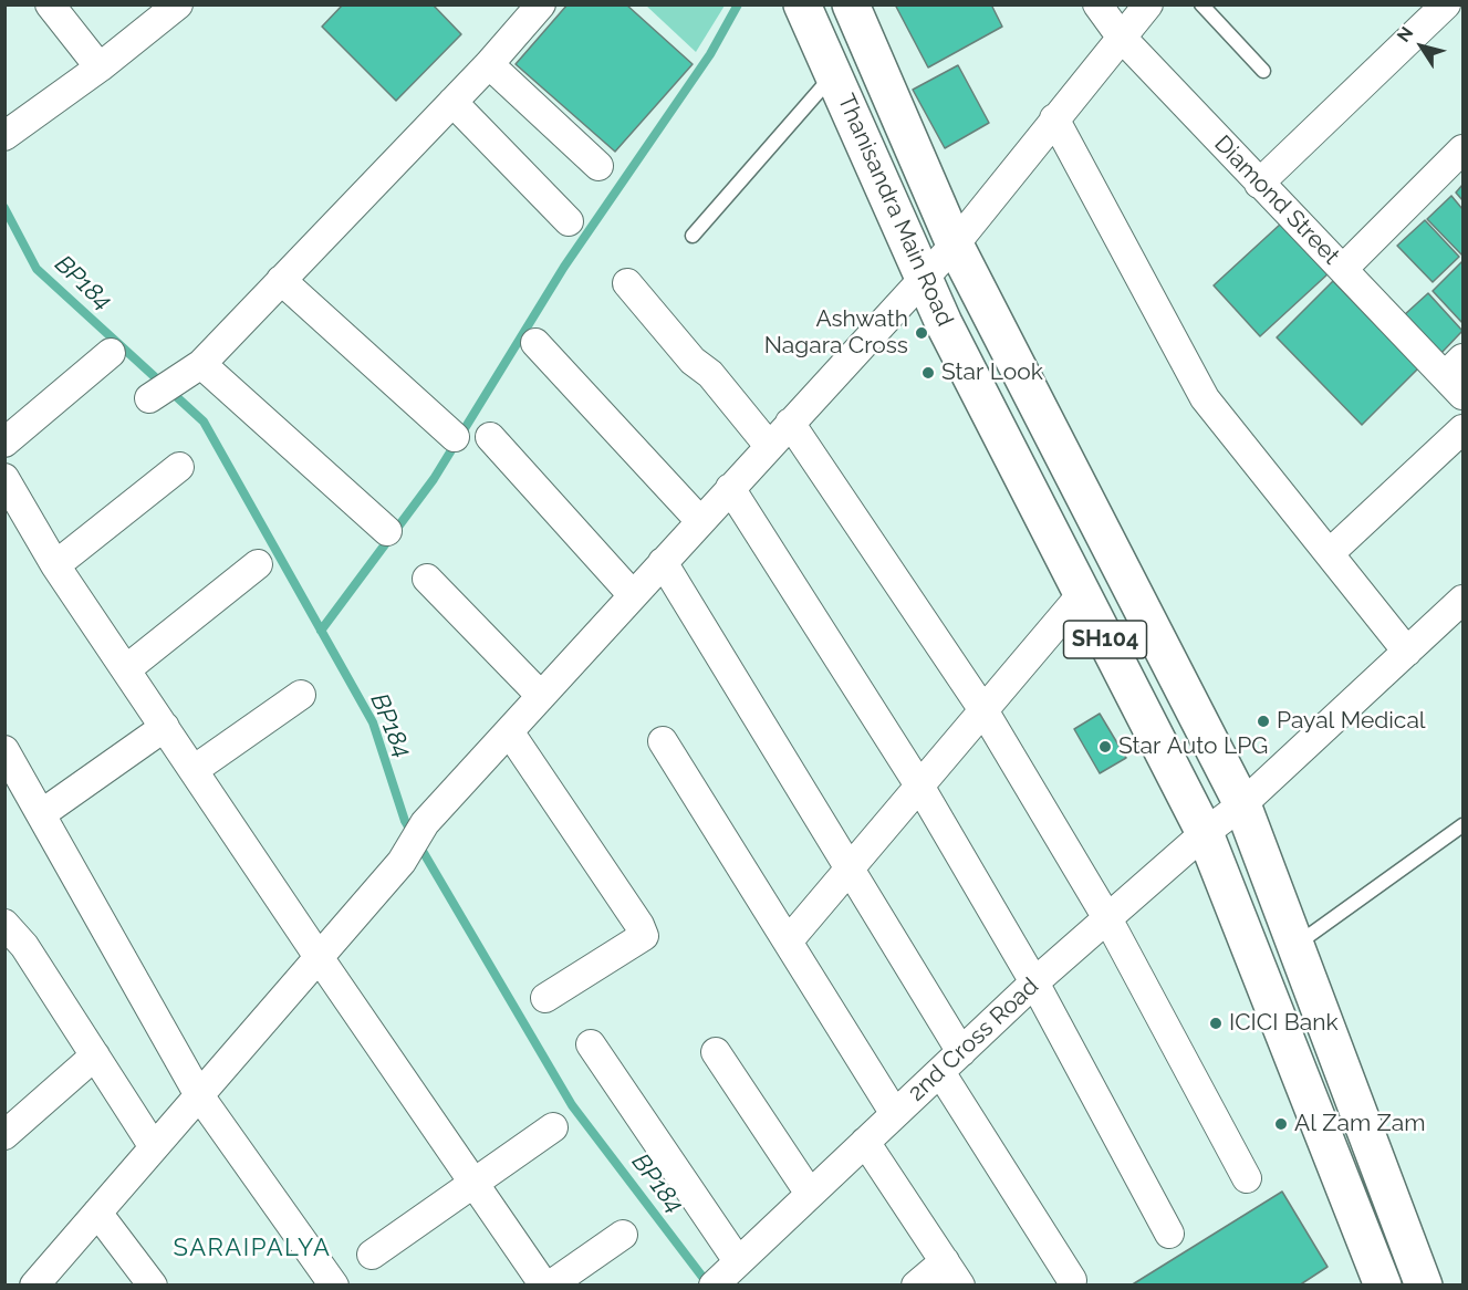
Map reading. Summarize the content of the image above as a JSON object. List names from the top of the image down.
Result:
{
  "streets": {
    "main road": ["Thanisandra Main Road", "SH104"],
    "street": ["Diamond Street", "2nd Cross Road"]
  },
  "crossings": [
    ["Thanisandra Main Road", "2nd Cross Road"]
  ],
  "districts": ["SARAIPALYA"],
  "water": ["BP184"],
  "places": [
    "Ashwath Nagara Cross",
    "Star Look",
    "Payal Medical",
    "Star Auto LPG",
    "ICICI Bank",
    "Al Zam Zam"
  ],
  "north": "top left"
}
